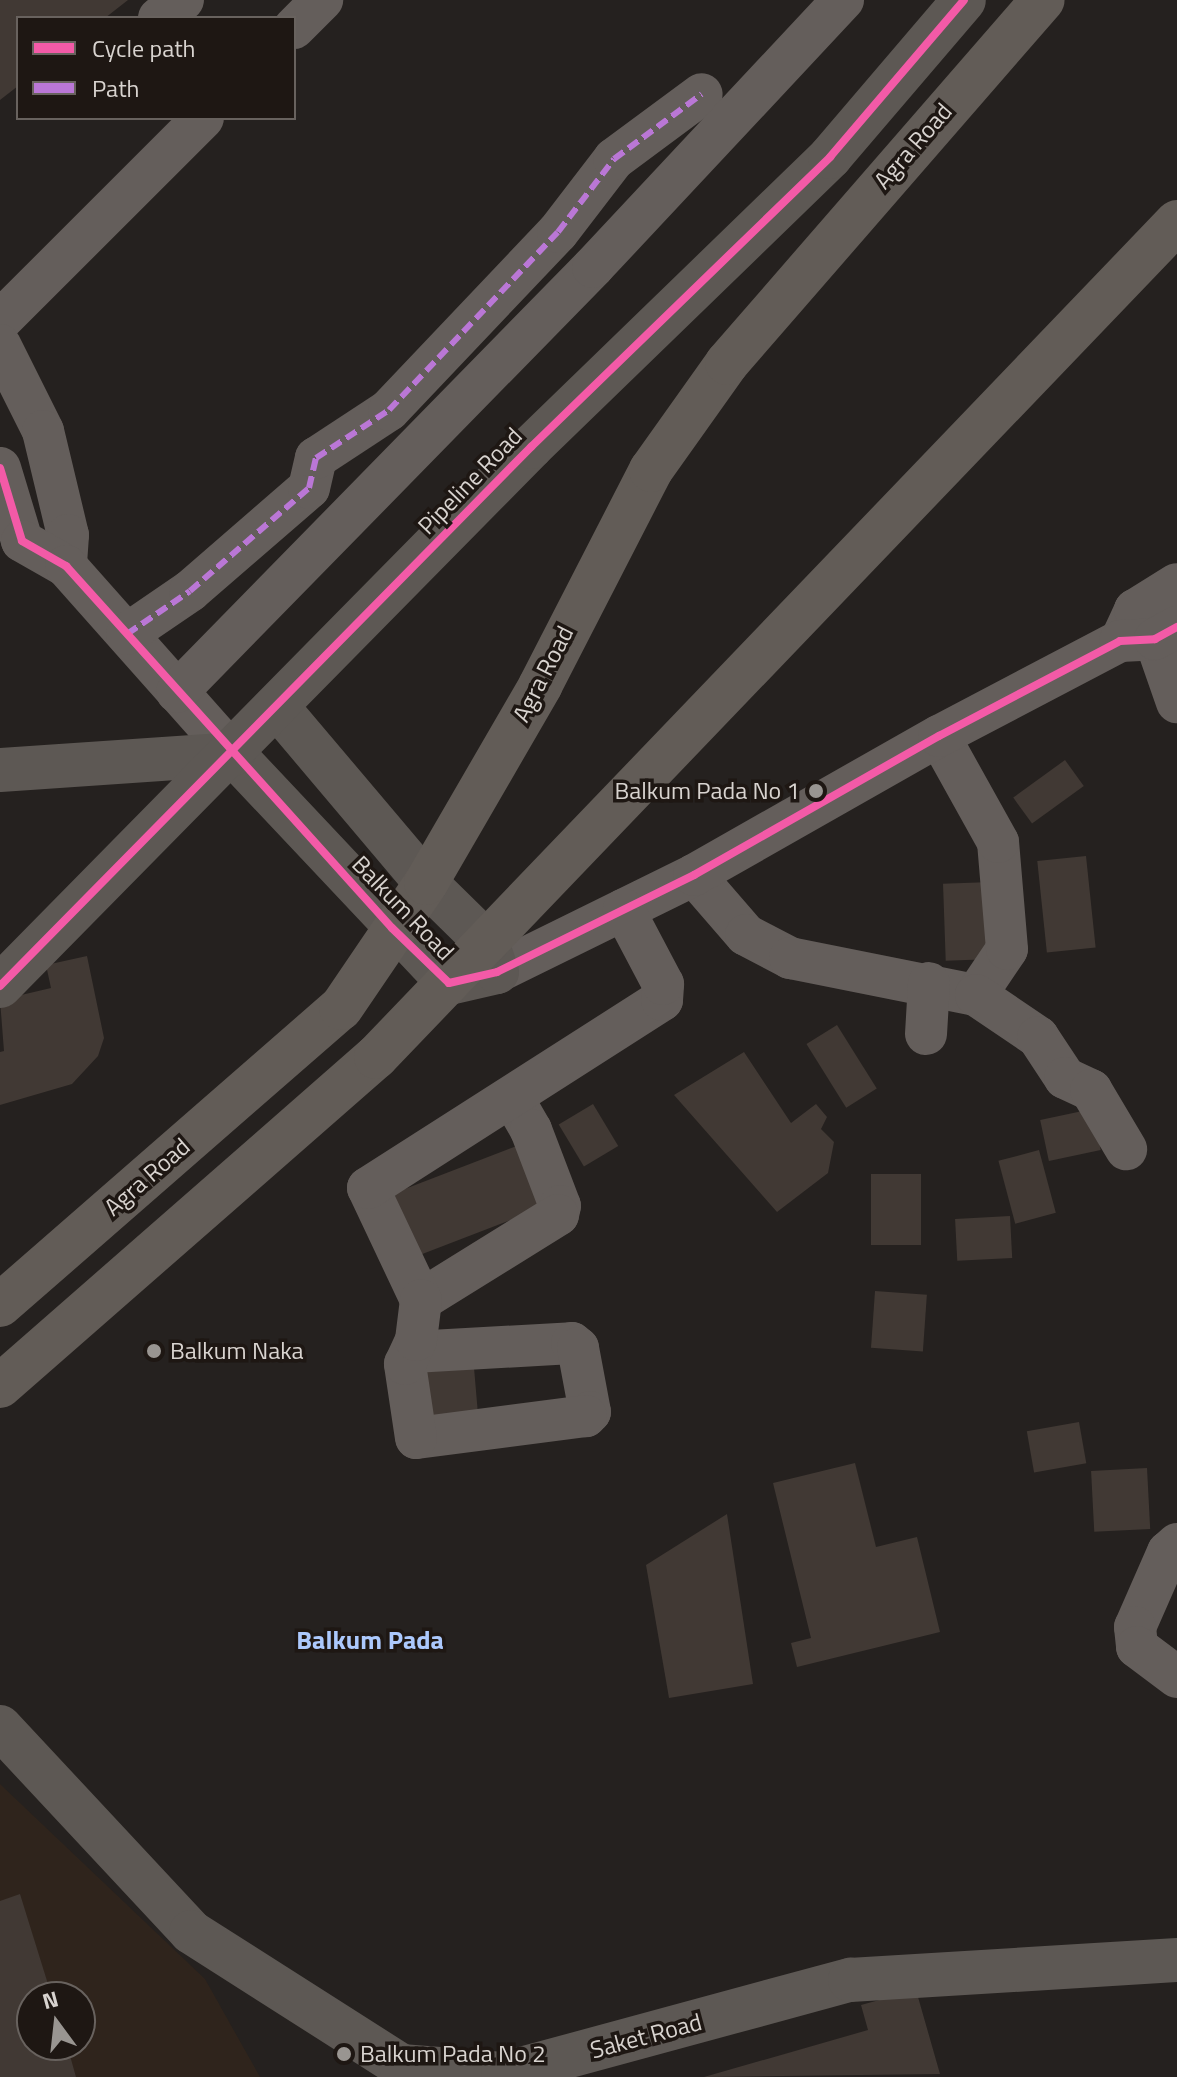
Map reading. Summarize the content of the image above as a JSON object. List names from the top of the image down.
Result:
{
  "streets": {
    "highway": ["Agra Road"],
    "street": ["Pipeline Road", "Balkum Road", "Saket Road"]
  },
  "crossings": [
    ["Agra Road", "Balkum Road"],
    ["Pipeline Road", "Balkum Road"]
  ],
  "districts": ["Balkum Pada"],
  "places": ["Balkum Pada No 1", "Balkum Naka", "Balkum Pada No 2"],
  "legend": ["Cycle path", "Path"],
  "north": "top"
}
